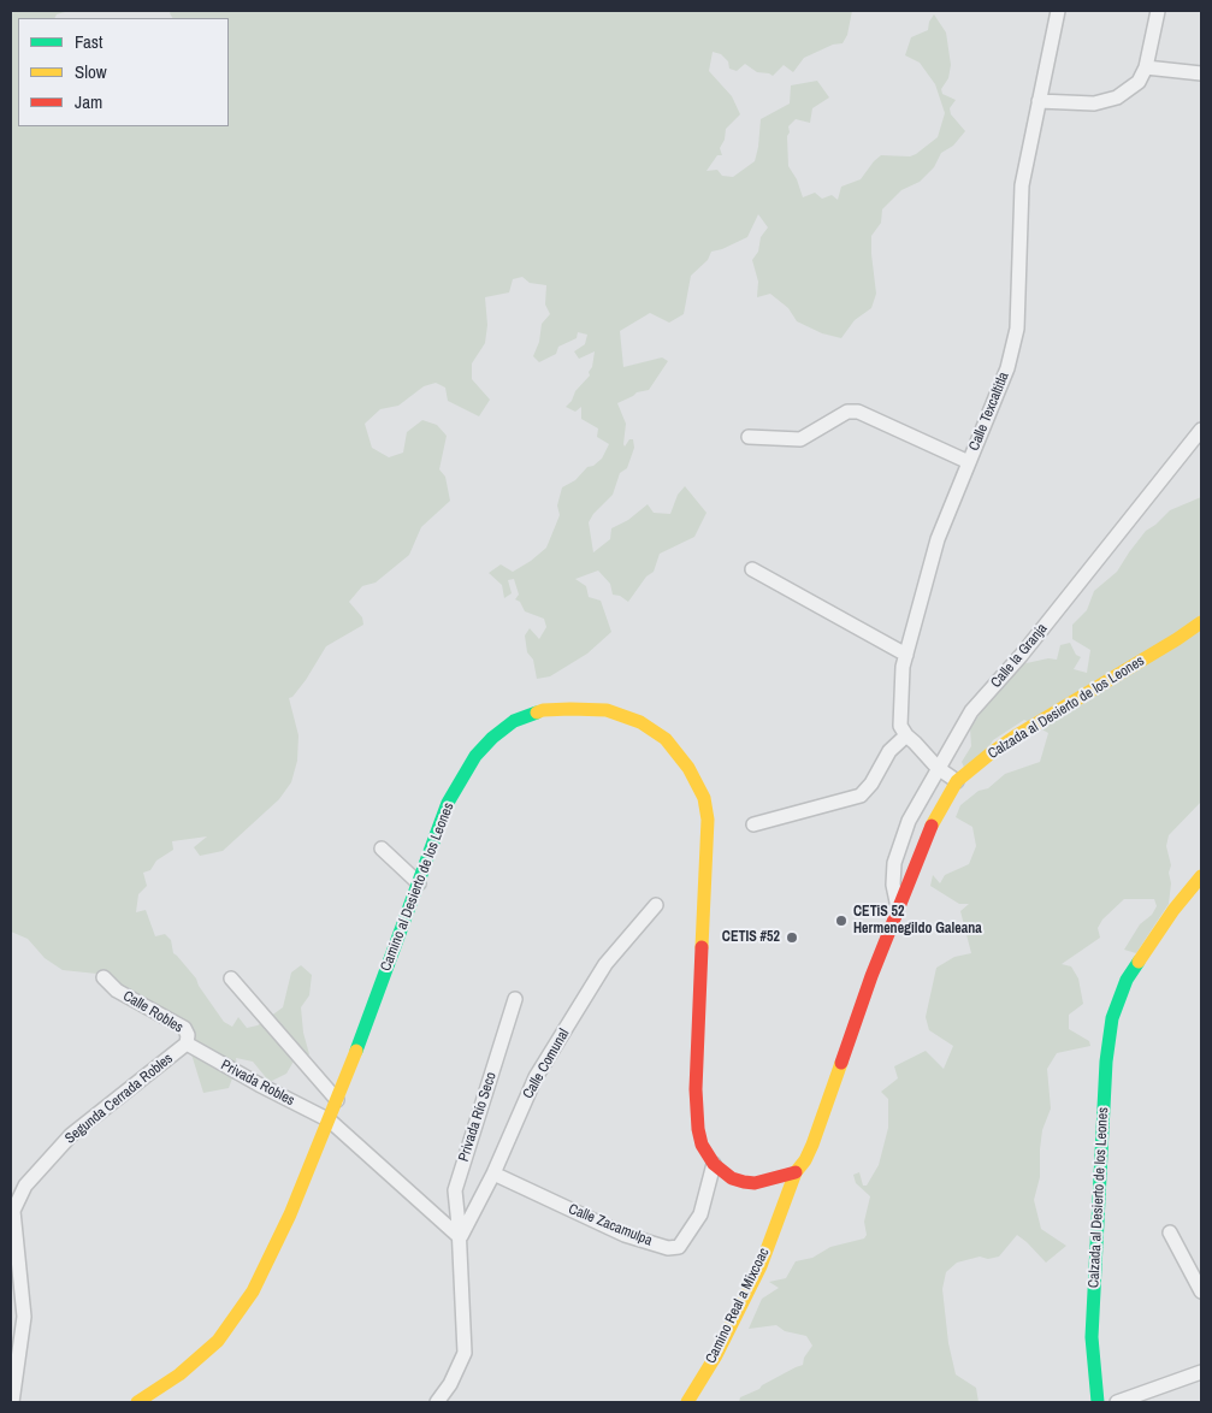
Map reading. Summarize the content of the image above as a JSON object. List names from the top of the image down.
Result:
{
  "streets": {
    "main road": ["Calzada al Desierto de los Leones", "Camino al Desierto de los Leones", "Camino Real a Mixcoac"],
    "street": [
      "Calle Texcaltitla",
      "Calle la Granja",
      "Calle Robles",
      "Calle Comunal",
      "Privada Robles",
      "Segunda Cerrada Robles",
      "Privada Río Seco",
      "Calle Zacamulpa"
    ]
  },
  "crossings": [
    ["Calle la Granja", "Calzada al Desierto de los Leones"],
    ["Calzada al Desierto de los Leones", "Camino Real a Mixcoac"],
    ["Camino al Desierto de los Leones", "Privada Robles"],
    ["Camino al Desierto de los Leones", "Calle Zacamulpa"],
    ["Calle Robles", "Privada Robles"],
    ["Calle Robles", "Segunda Cerrada Robles"],
    ["Calle Comunal", "Privada Río Seco"],
    ["Calle Comunal", "Calle Zacamulpa"],
    ["Privada Robles", "Segunda Cerrada Robles"]
  ],
  "places": ["CETiS 52 Hermenegildo Galeana", "CETIS #52"],
  "legend": ["Fast", "Slow", "Jam"]
}
